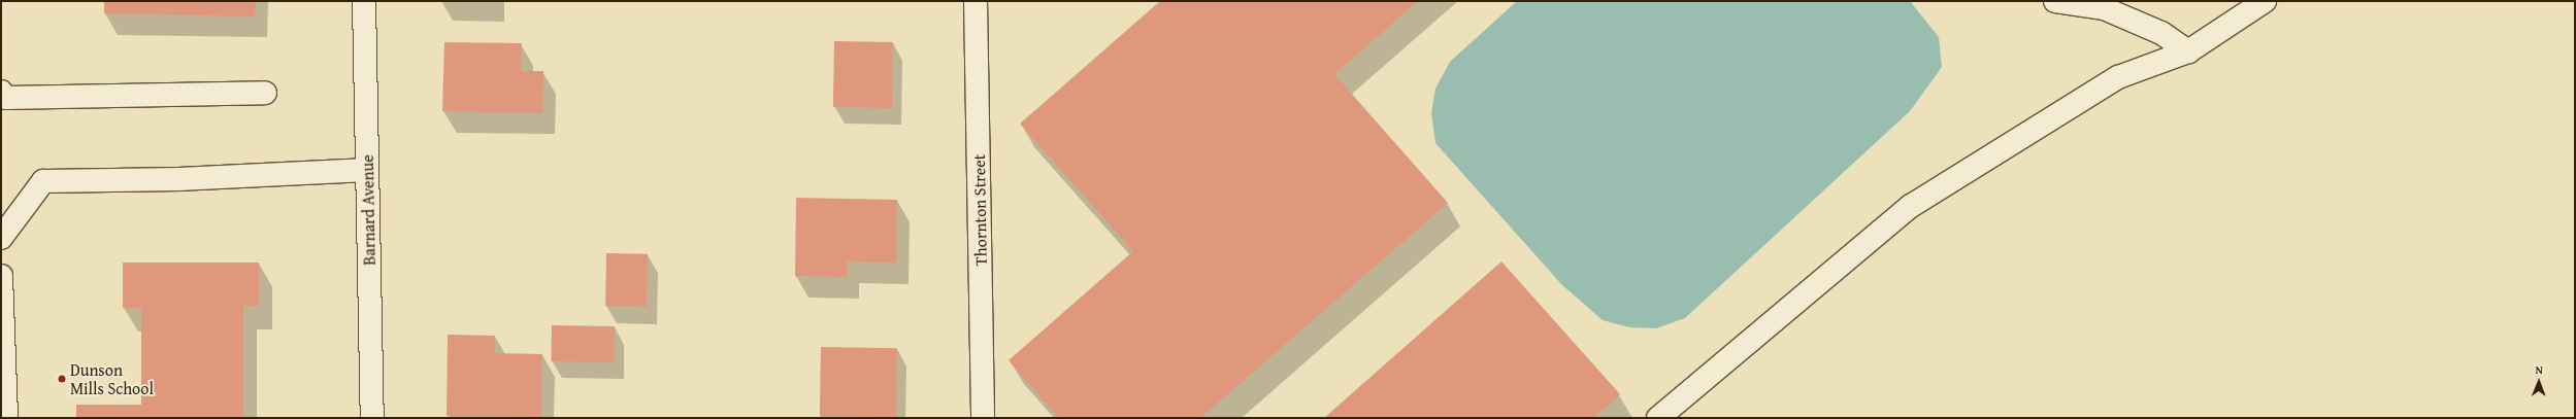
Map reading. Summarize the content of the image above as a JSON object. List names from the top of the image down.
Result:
{
  "streets": {
    "street": ["Barnard Avenue", "Thornton Street"]
  },
  "places": ["Dunson Mills School"],
  "north": "top"
}
